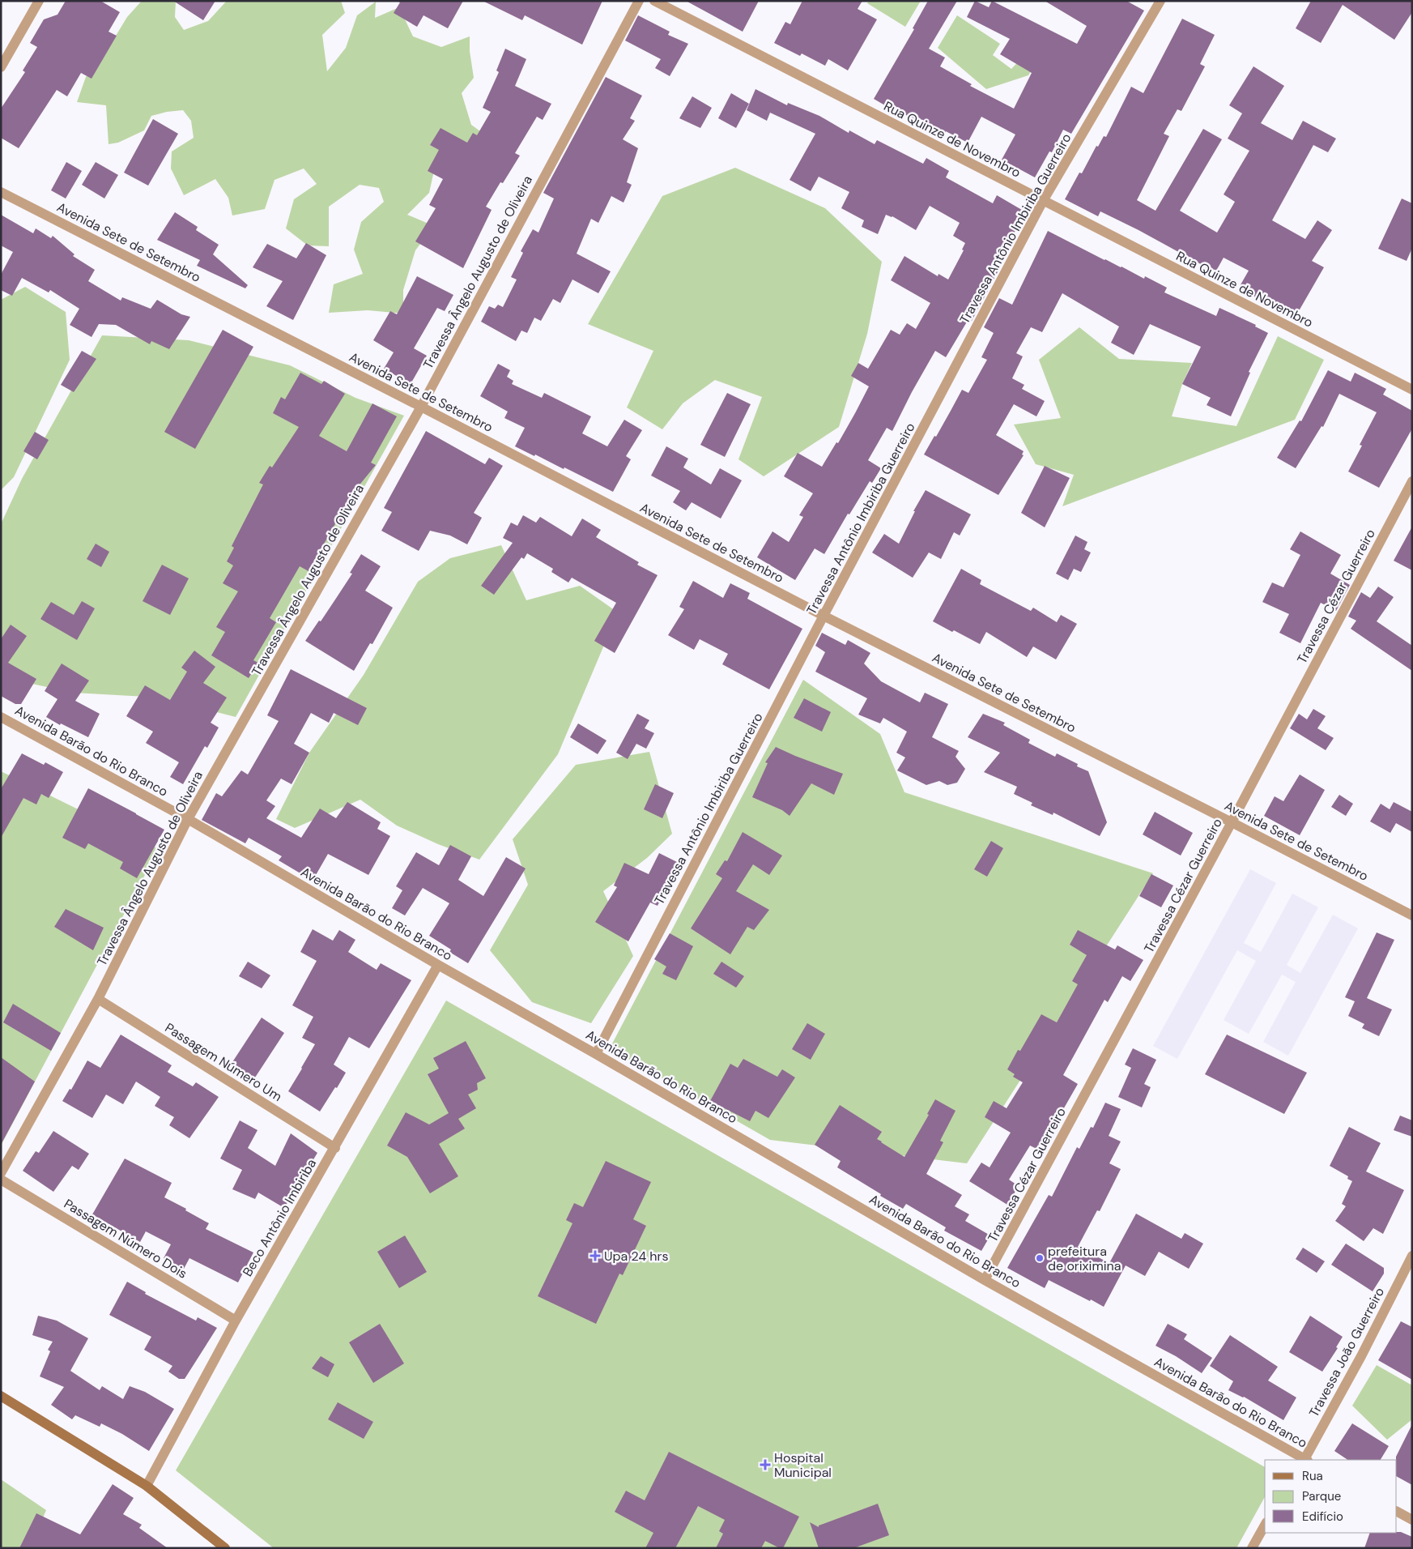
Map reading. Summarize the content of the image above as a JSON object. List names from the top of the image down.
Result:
{
  "streets": {
    "street": [
      "Rua Quinze de Novembro",
      "Travessa Antônio Imbiriba Guerreiro",
      "Avenida Sete de Setembro",
      "Travessa Ângelo Augusto de Oliveira",
      "Travessa Cézar Guerreiro",
      "Avenida Barão do Rio Branco",
      "Passagem Número Um",
      "Beco Antônio Imbiriba",
      "Passagem Número Dois",
      "Travessa João Guerreiro"
    ]
  },
  "crossings": [
    ["Rua Quinze de Novembro", "Travessa Antônio Imbiriba Guerreiro"],
    ["Travessa Antônio Imbiriba Guerreiro", "Avenida Sete de Setembro"],
    ["Travessa Antônio Imbiriba Guerreiro", "Avenida Barão do Rio Branco"],
    ["Avenida Sete de Setembro", "Travessa Ângelo Augusto de Oliveira"],
    ["Avenida Sete de Setembro", "Travessa Cézar Guerreiro"],
    ["Travessa Ângelo Augusto de Oliveira", "Avenida Barão do Rio Branco"],
    ["Travessa Ângelo Augusto de Oliveira", "Passagem Número Um"],
    ["Travessa Cézar Guerreiro", "Avenida Barão do Rio Branco"],
    ["Avenida Barão do Rio Branco", "Beco Antônio Imbiriba"],
    ["Avenida Barão do Rio Branco", "Travessa João Guerreiro"],
    ["Passagem Número Um", "Beco Antônio Imbiriba"],
    ["Beco Antônio Imbiriba", "Passagem Número Dois"]
  ],
  "places": {
    "health": ["Upa 24 hrs", "Hospital Municipal"],
    "other": ["prefeitura de oriximina"]
  },
  "legend": ["Rua", "Parque", "Edifício"]
}
